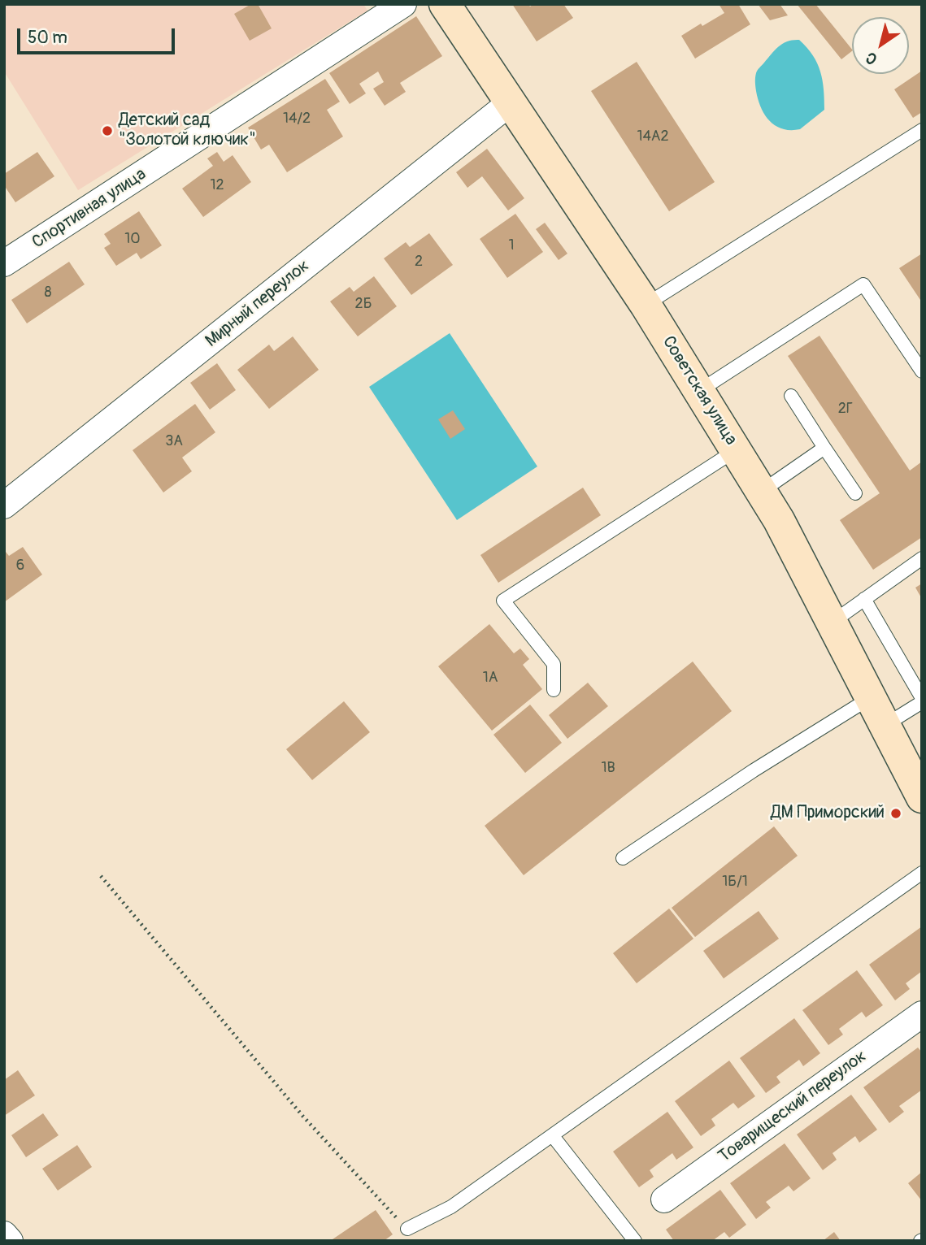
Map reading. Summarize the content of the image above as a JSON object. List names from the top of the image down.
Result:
{
  "streets": {
    "main road": ["Советская улица"],
    "street": ["Спортивная улица", "Мирный переулок", "Товарищеский переулок"]
  },
  "crossings": [
    ["Мирный переулок", "Советская улица"]
  ],
  "places": ["Детский сад \"Золотой ключик\"", "ДМ Приморский"],
  "house_numbers": [
    "14/2",
    "14А2",
    "12",
    "10",
    "1",
    "2",
    "8",
    "2Б",
    "2Г",
    "3А",
    "6",
    "1А",
    "1В",
    "1Б/1"
  ],
  "scale_bar": "50 m",
  "north": "bottom left"
}
